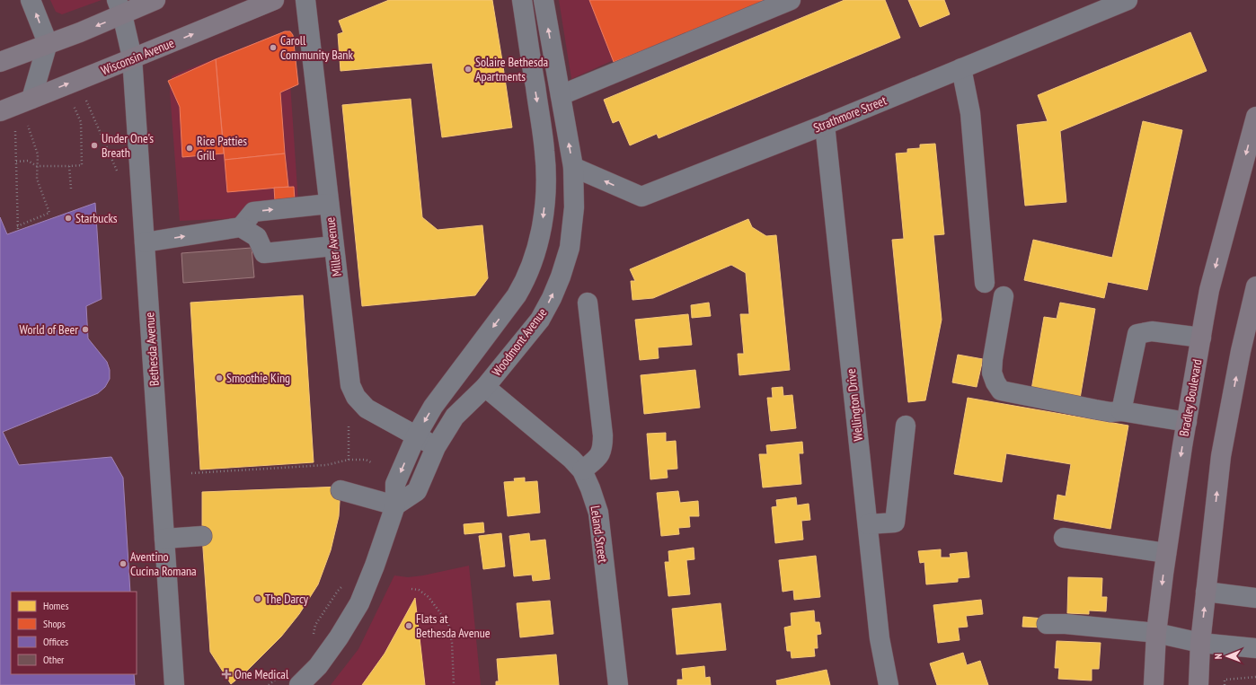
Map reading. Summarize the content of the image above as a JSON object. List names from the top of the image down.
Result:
{
  "streets": {
    "main road": ["Wisconsin Avenue", "Bradley Boulevard"],
    "street": [
      "Strathmore Street",
      "Miller Avenue",
      "Woodmont Avenue",
      "Bethesda Avenue",
      "Wellington Drive",
      "Leland Street"
    ]
  },
  "crossings": [
    ["Wisconsin Avenue", "Bethesda Avenue"],
    ["Strathmore Street", "Woodmont Avenue"],
    ["Strathmore Street", "Wellington Drive"],
    ["Miller Avenue", "Woodmont Avenue"],
    ["Woodmont Avenue", "Leland Street"]
  ],
  "places": {
    "other": [
      "Caroll Community Bank",
      "Solaire Bethesda Apartments",
      "Under One's Breath",
      "Rice Patties Grill",
      "Starbucks",
      "World of Beer",
      "Smoothie King",
      "Aventino Cucina Romana",
      "The Darcy",
      "Flats at Bethesda Avenue"
    ],
    "health": ["One Medical"]
  },
  "legend": [
    "Homes",
    "Shops",
    "Offices",
    "Other"
  ],
  "north": "left"
}
